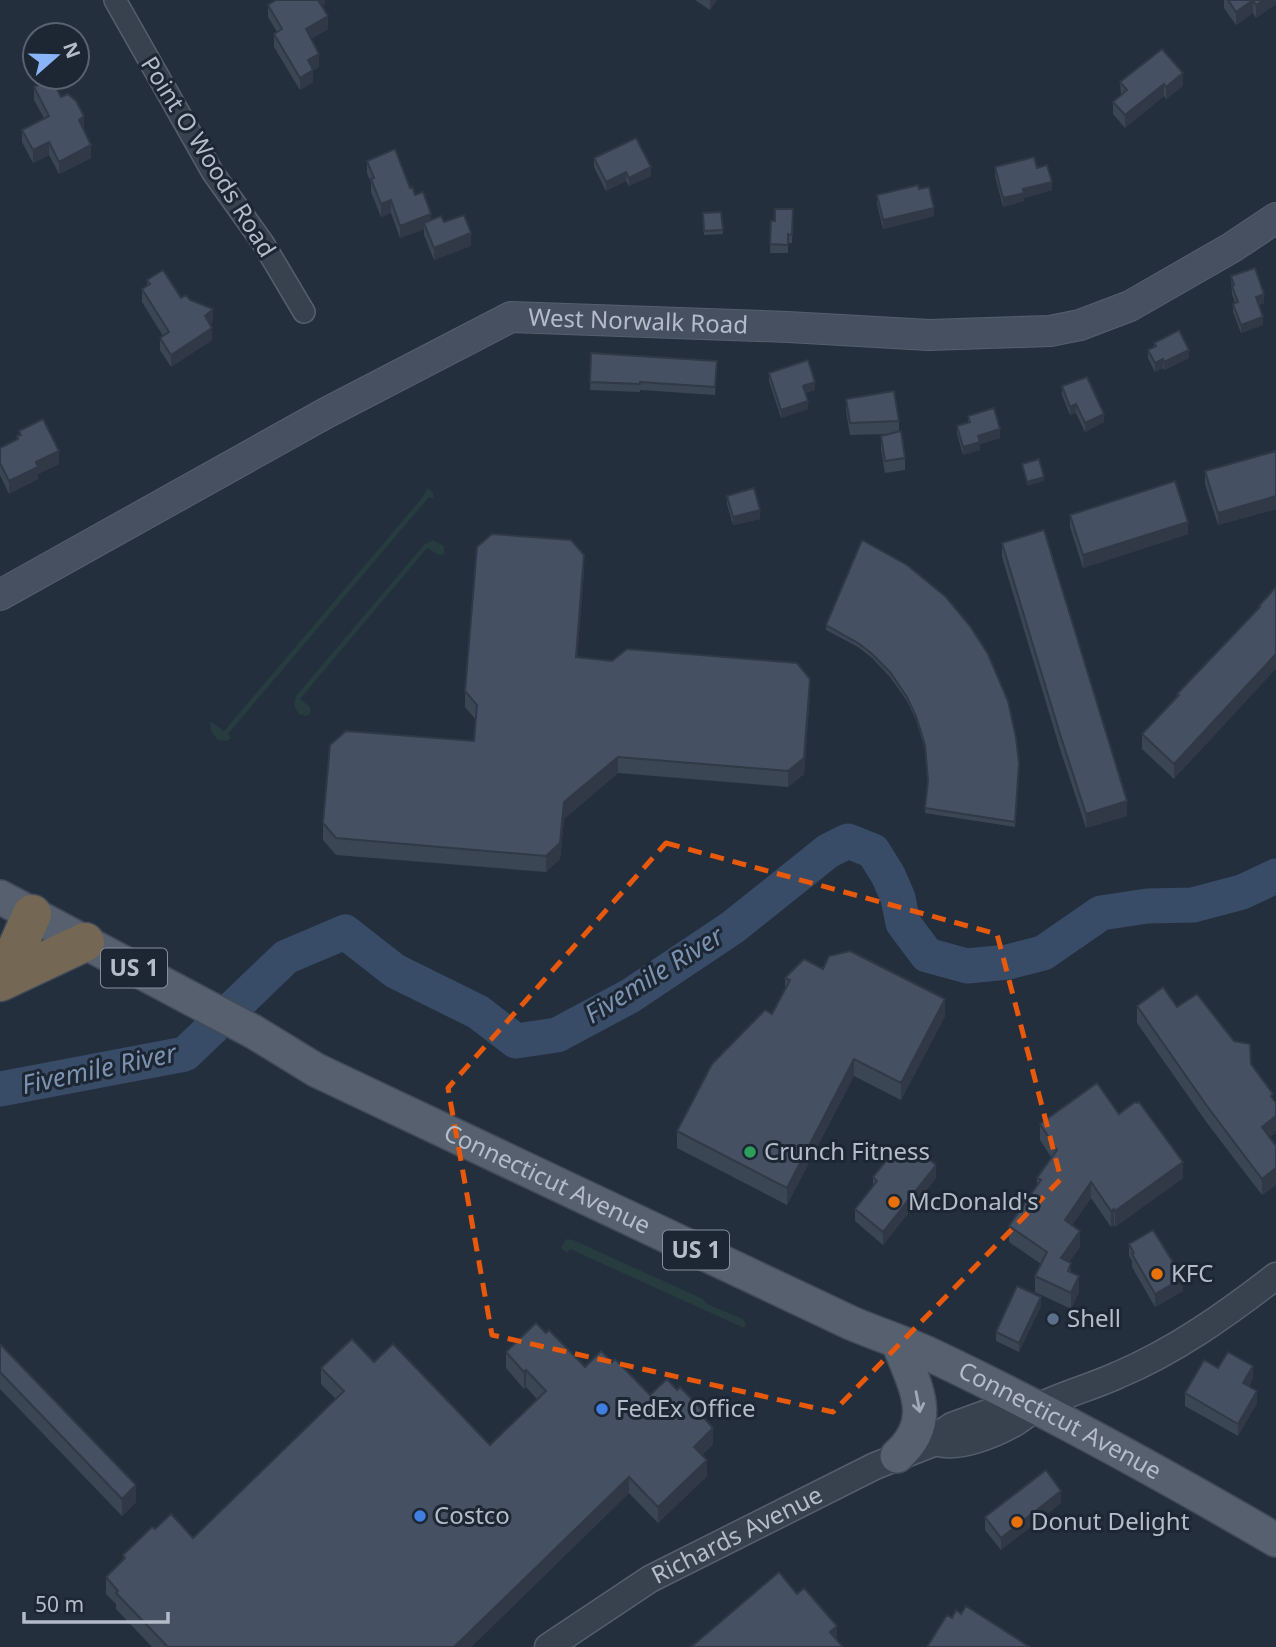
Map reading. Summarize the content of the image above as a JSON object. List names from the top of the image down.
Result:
{
  "streets": {
    "main road": ["West Norwalk Road", "US 1", "Connecticut Avenue"],
    "street": ["Point O Woods Road", "Richards Avenue"]
  },
  "crossings": [
    ["US 1", "Connecticut Avenue"],
    ["Connecticut Avenue", "Richards Avenue"]
  ],
  "water": ["Fivemile River"],
  "places": [
    "Crunch Fitness",
    "McDonald's",
    "KFC",
    "Shell",
    "FedEx Office",
    "Costco",
    "Donut Delight"
  ],
  "scale_bar": "50 m",
  "north": "right"
}
